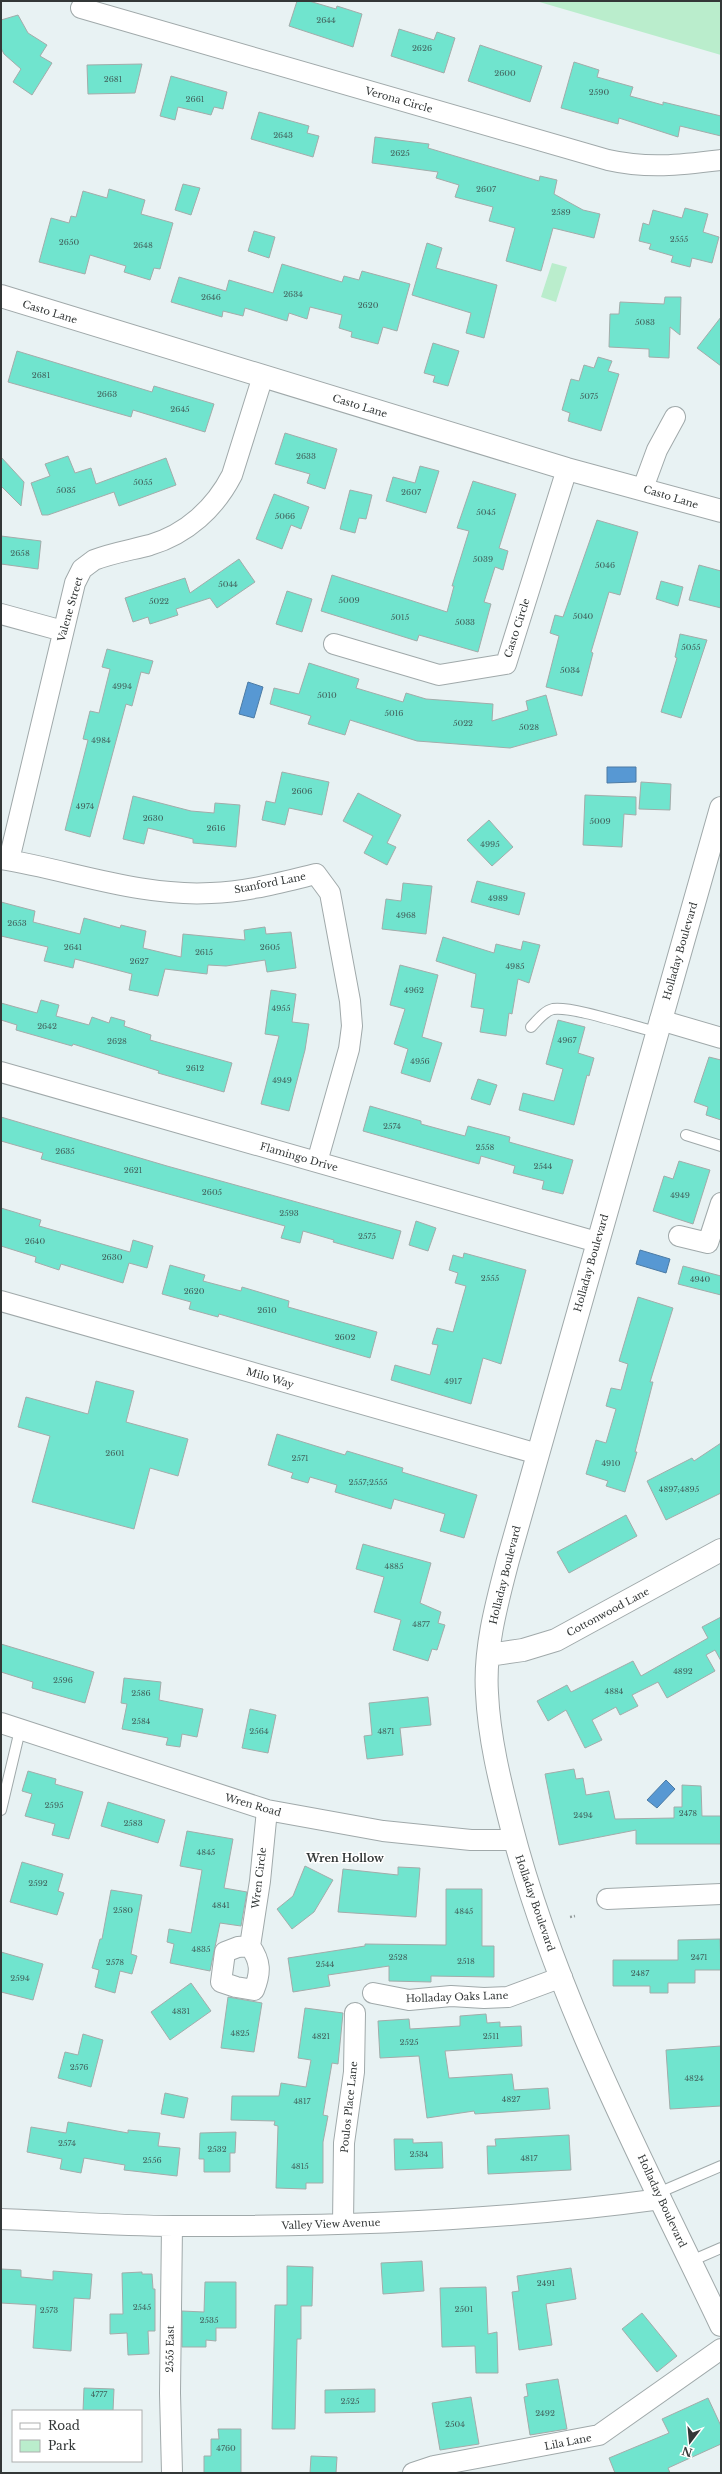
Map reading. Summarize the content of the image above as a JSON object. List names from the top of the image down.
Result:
{
  "streets": {
    "main road": ["Casto Lane", "Holladay Boulevard", "Cottonwood Lane"],
    "street": [
      "Verona Circle",
      "Valene Street",
      "Casto Circle",
      "Stanford Lane",
      "Flamingo Drive",
      "Milo Way",
      "Wren Road",
      "Wren Circle",
      "Holladay Oaks Lane",
      "Poulos Place Lane",
      "Valley View Avenue",
      "2555 East",
      "Lila Lane"
    ]
  },
  "crossings": [
    ["Casto Lane", "Valene Street"],
    ["Casto Lane", "Casto Circle"],
    ["Valene Street", "Stanford Lane"],
    ["Stanford Lane", "Flamingo Drive"],
    ["Holladay Boulevard", "Flamingo Drive"],
    ["Holladay Boulevard", "Milo Way"],
    ["Holladay Boulevard", "Cottonwood Lane"],
    ["Holladay Boulevard", "Wren Road"],
    ["Holladay Boulevard", "Holladay Oaks Lane"],
    ["Holladay Boulevard", "Valley View Avenue"],
    ["Wren Road", "Wren Circle"],
    ["Poulos Place Lane", "Valley View Avenue"],
    ["Valley View Avenue", "2555 East"]
  ],
  "districts": ["Wren Hollow"],
  "house_numbers": [
    "2644",
    "2626",
    "2600",
    "2681",
    "2590",
    "2661",
    "2643",
    "2625",
    "2607",
    "2589",
    "2555",
    "2650",
    "2648",
    "2634",
    "2646",
    "2620",
    "5083",
    "2681",
    "2663",
    "5075",
    "2645",
    "2633",
    "5055",
    "5035",
    "2607",
    "5045",
    "5066",
    "2658",
    "5039",
    "5046",
    "5044",
    "5009",
    "5022",
    "5040",
    "5015",
    "5033",
    "5055",
    "5034",
    "4994",
    "5010",
    "5016",
    "5022",
    "5028",
    "4984",
    "2606",
    "4974",
    "2630",
    "5009",
    "2616",
    "4995",
    "4989",
    "4968",
    "2653",
    "2641",
    "2605",
    "2615",
    "2627",
    "4985",
    "4962",
    "4955",
    "2642",
    "4967",
    "2628",
    "4956",
    "2612",
    "4949",
    "2574",
    "2558",
    "2635",
    "2544",
    "2621",
    "2605",
    "4949",
    "2593",
    "2575",
    "2640",
    "2630",
    "2555",
    "4940",
    "2620",
    "2610",
    "2602",
    "4917",
    "2601",
    "2571",
    "4910",
    "2557;2555",
    "4897;4895",
    "4885",
    "4877",
    "4892",
    "2596",
    "4884",
    "2586",
    "2584",
    "2564",
    "4871",
    "2595",
    "2478",
    "2494",
    "2583",
    "4845",
    "2592",
    "4841",
    "2580",
    "4845",
    "4835",
    "2528",
    "2471",
    "2518",
    "2578",
    "2544",
    "2487",
    "2594",
    "4831",
    "4825",
    "4821",
    "2511",
    "2525",
    "2576",
    "4824",
    "4827",
    "4817",
    "2574",
    "2532",
    "2534",
    "4817",
    "2556",
    "4815",
    "2491",
    "2545",
    "2501",
    "2573",
    "2535",
    "4777",
    "2525",
    "2492",
    "2504",
    "4760"
  ],
  "legend": ["Road", "Park"],
  "north": "bottom"
}
